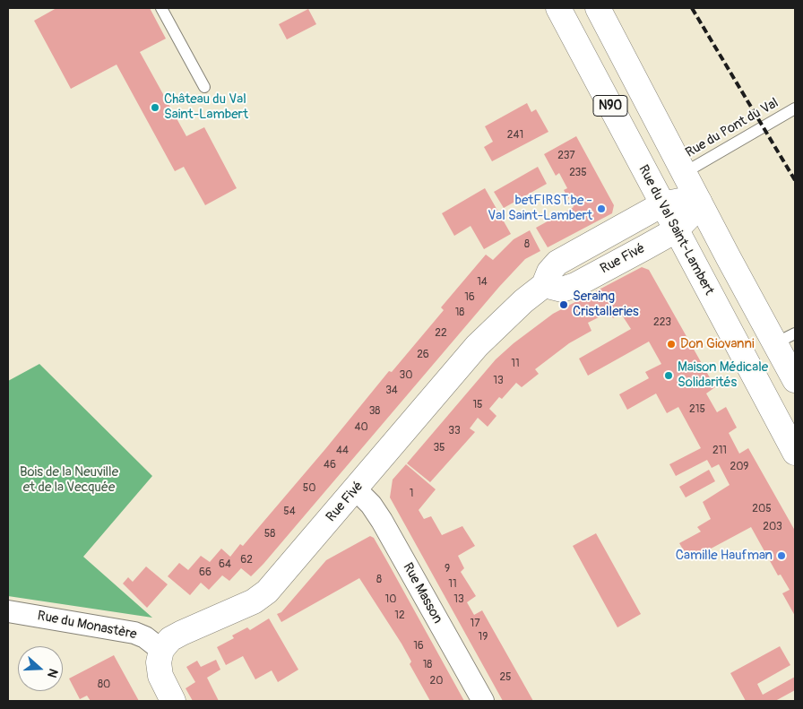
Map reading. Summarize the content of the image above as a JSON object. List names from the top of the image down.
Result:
{
  "streets": {
    "street": [
      "N90",
      "Rue du Val Saint-Lambert",
      "Rue Fivé",
      "Rue Masson",
      "Rue du Monastère"
    ],
    "lane": ["Rue du Pont du Val"]
  },
  "crossings": [
    ["N90", "Rue du Pont du Val"],
    ["N90", "Rue Fivé"],
    ["Rue du Val Saint-Lambert", "Rue Fivé"],
    ["Rue Fivé", "Rue Masson"],
    ["Rue Fivé", "Rue du Monastère"]
  ],
  "parks": ["Bois de la Neuville et de la Vecquée"],
  "places": [
    "Château du Val Saint-Lambert",
    "betFIRST.be - Val Saint-Lambert",
    "Seraing Cristalleries",
    "Don Giovanni",
    "Maison Médicale Solidarités",
    "Camille Haufman"
  ],
  "house_numbers": [
    "241",
    "237",
    "235",
    "8",
    "14",
    "16",
    "18",
    "223",
    "22",
    "26",
    "11",
    "30",
    "13",
    "34",
    "15",
    "215",
    "38",
    "40",
    "33",
    "35",
    "44",
    "211",
    "46",
    "209",
    "50",
    "1",
    "205",
    "54",
    "203",
    "58",
    "62",
    "64",
    "9",
    "66",
    "8",
    "11",
    "10",
    "13",
    "12",
    "17",
    "19",
    "16",
    "18",
    "25",
    "20",
    "80"
  ],
  "north": "right"
}
